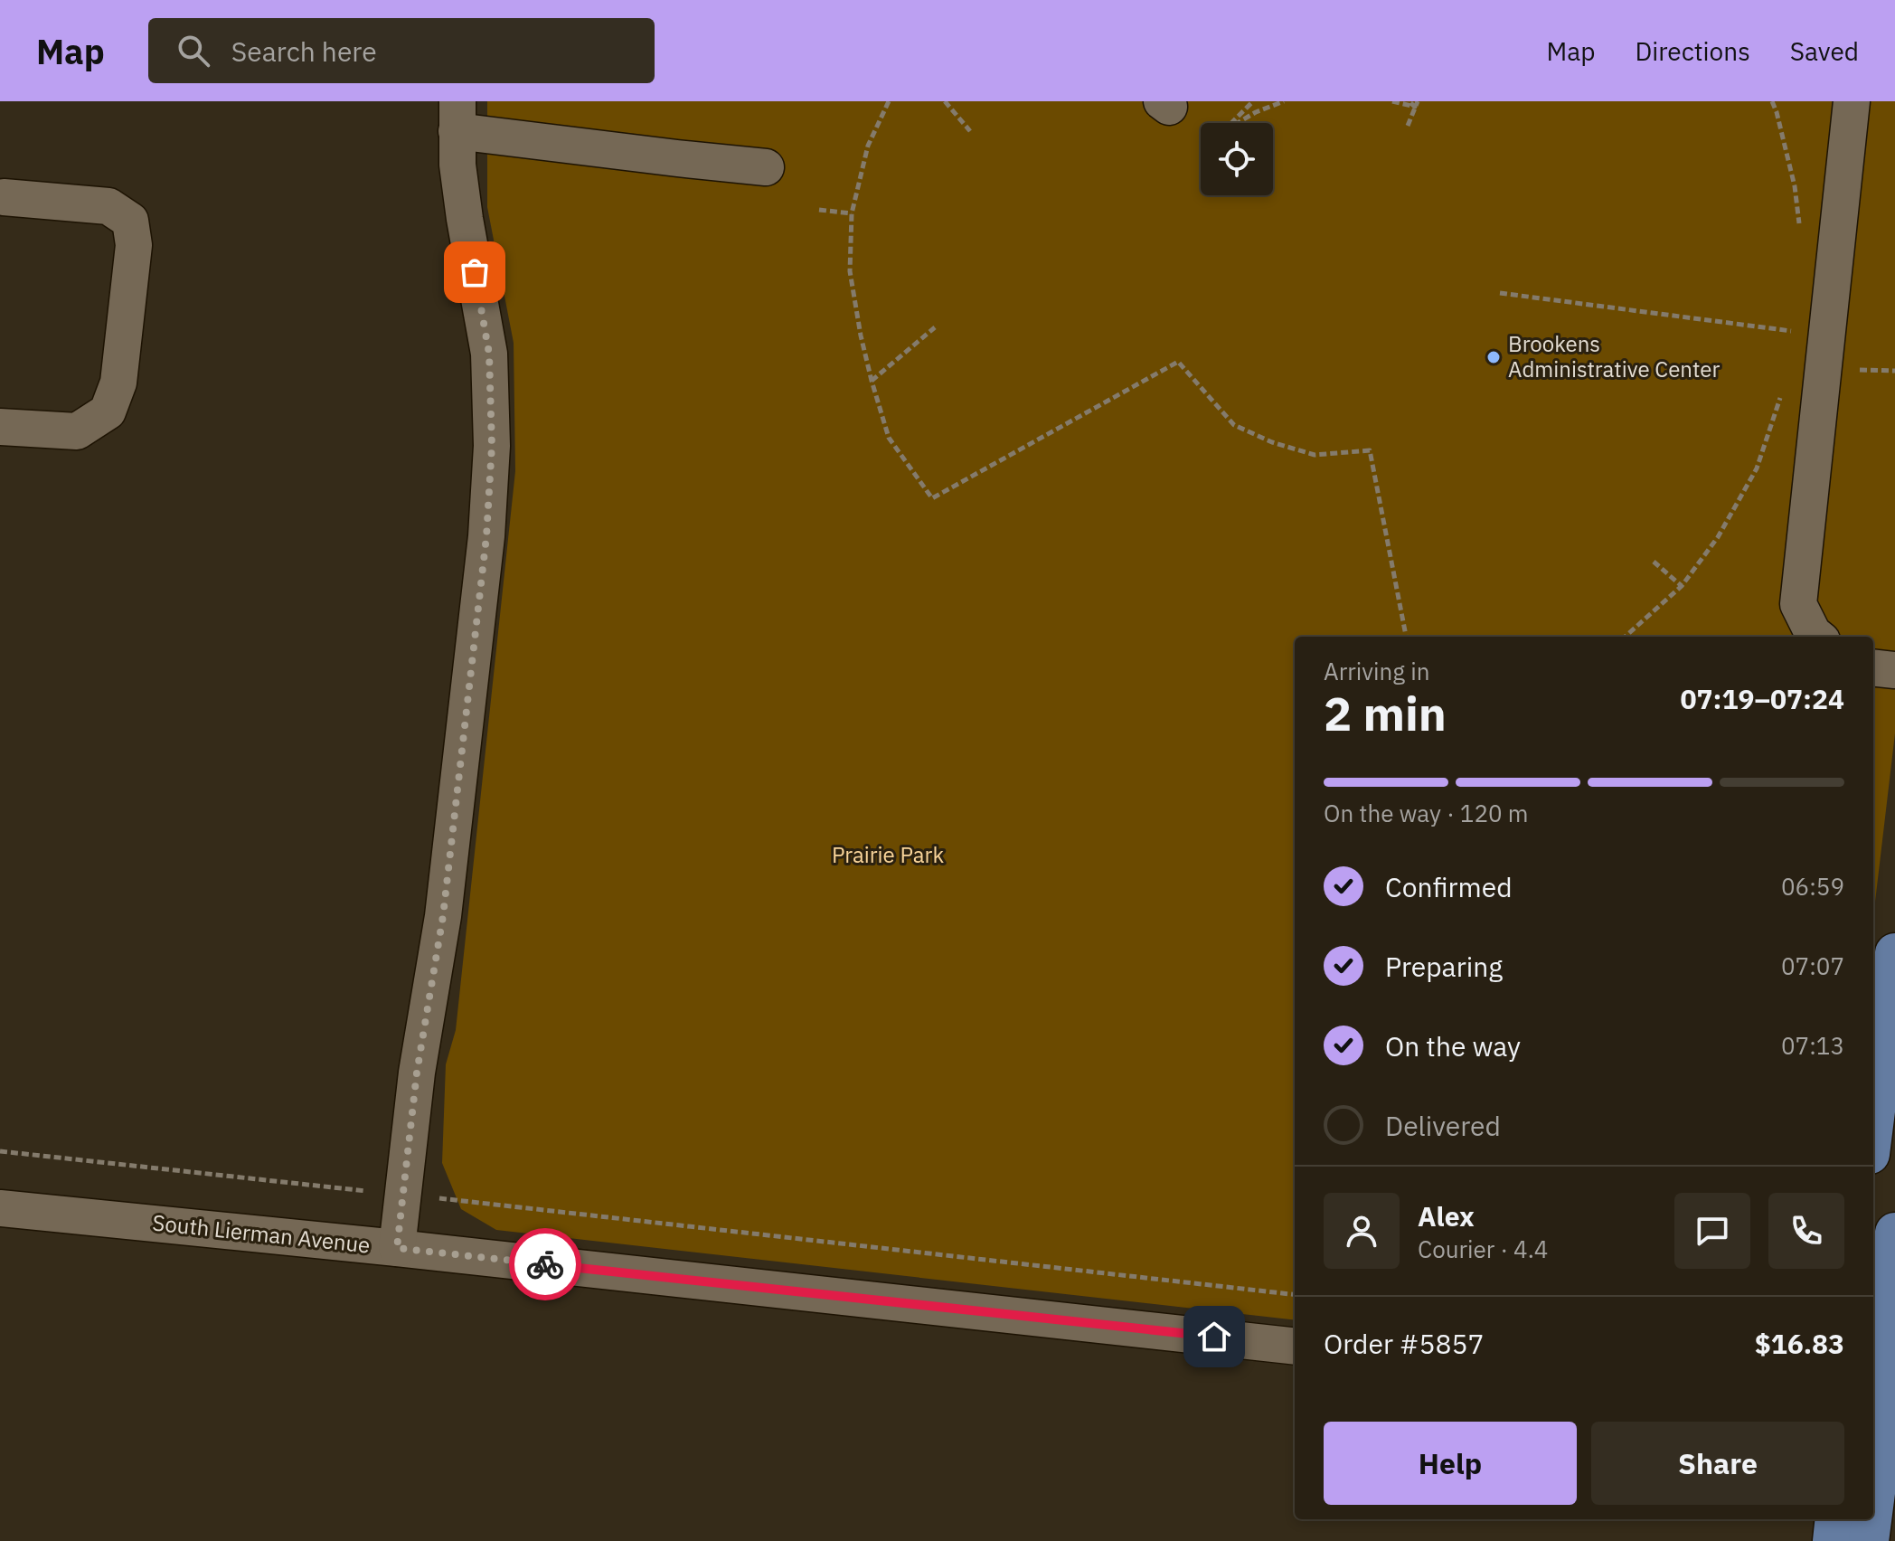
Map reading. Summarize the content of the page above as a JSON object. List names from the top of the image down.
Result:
{
  "streets": {
    "street": ["South Lierman Avenue"]
  },
  "parks": ["Prairie Park"],
  "places": ["Brookens Administrative Center"],
  "page": {
    "header": "Map",
    "search": "Search here",
    "nav": ["Map", "Directions", "Saved"],
    "heading": ["2 min", "Arriving in", "07:19–07:24"],
    "panel": [
      "Alex",
      "Courier · 4.4",
      "Order #5857",
      "$16.83"
    ],
    "bar": "On the way · 120 m",
    "list": [
      ["Confirmed", "06:59"],
      ["Preparing", "07:07"],
      ["On the way", "07:13"],
      "Delivered"
    ],
    "buttons": ["Help", "Share"]
  }
}
